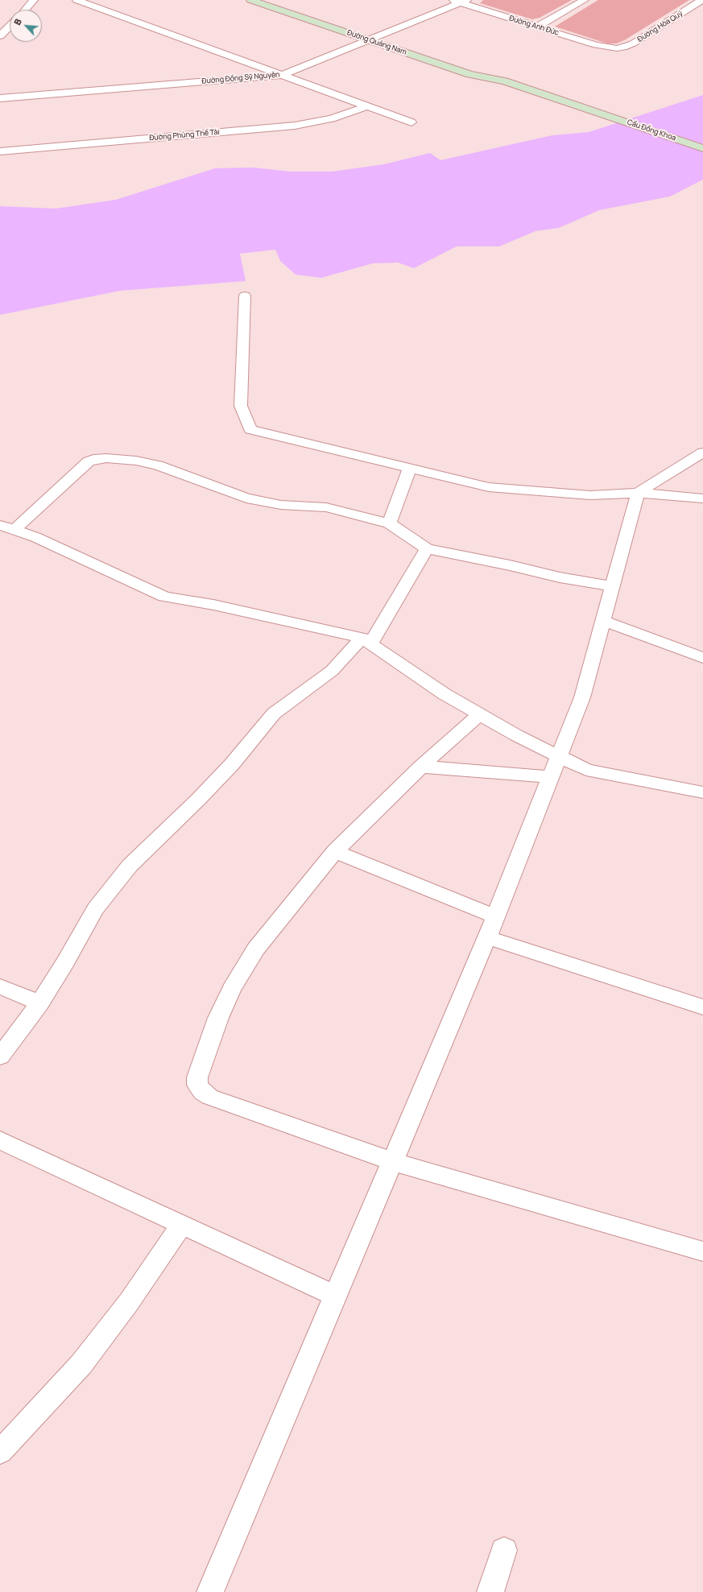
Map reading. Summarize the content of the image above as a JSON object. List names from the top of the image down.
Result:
{
  "streets": {
    "main road": ["Đường Quảng Nam", "Cầu Đồng Khoa"],
    "street": [
      "Đường Anh Đức",
      "Đường Hòa Quý",
      "Đường Đồng Sỹ Nguyên",
      "Đường Phùng Thế Tài"
    ]
  },
  "crossings": [
    ["Đường Anh Đức", "Đường Hòa Quý"],
    ["Đường Anh Đức", "Đường Đồng Sỹ Nguyên"],
    ["Đường Quảng Nam", "Đường Đồng Sỹ Nguyên"],
    ["Đường Quảng Nam", "Cầu Đồng Khoa"]
  ],
  "north": "top left"
}
